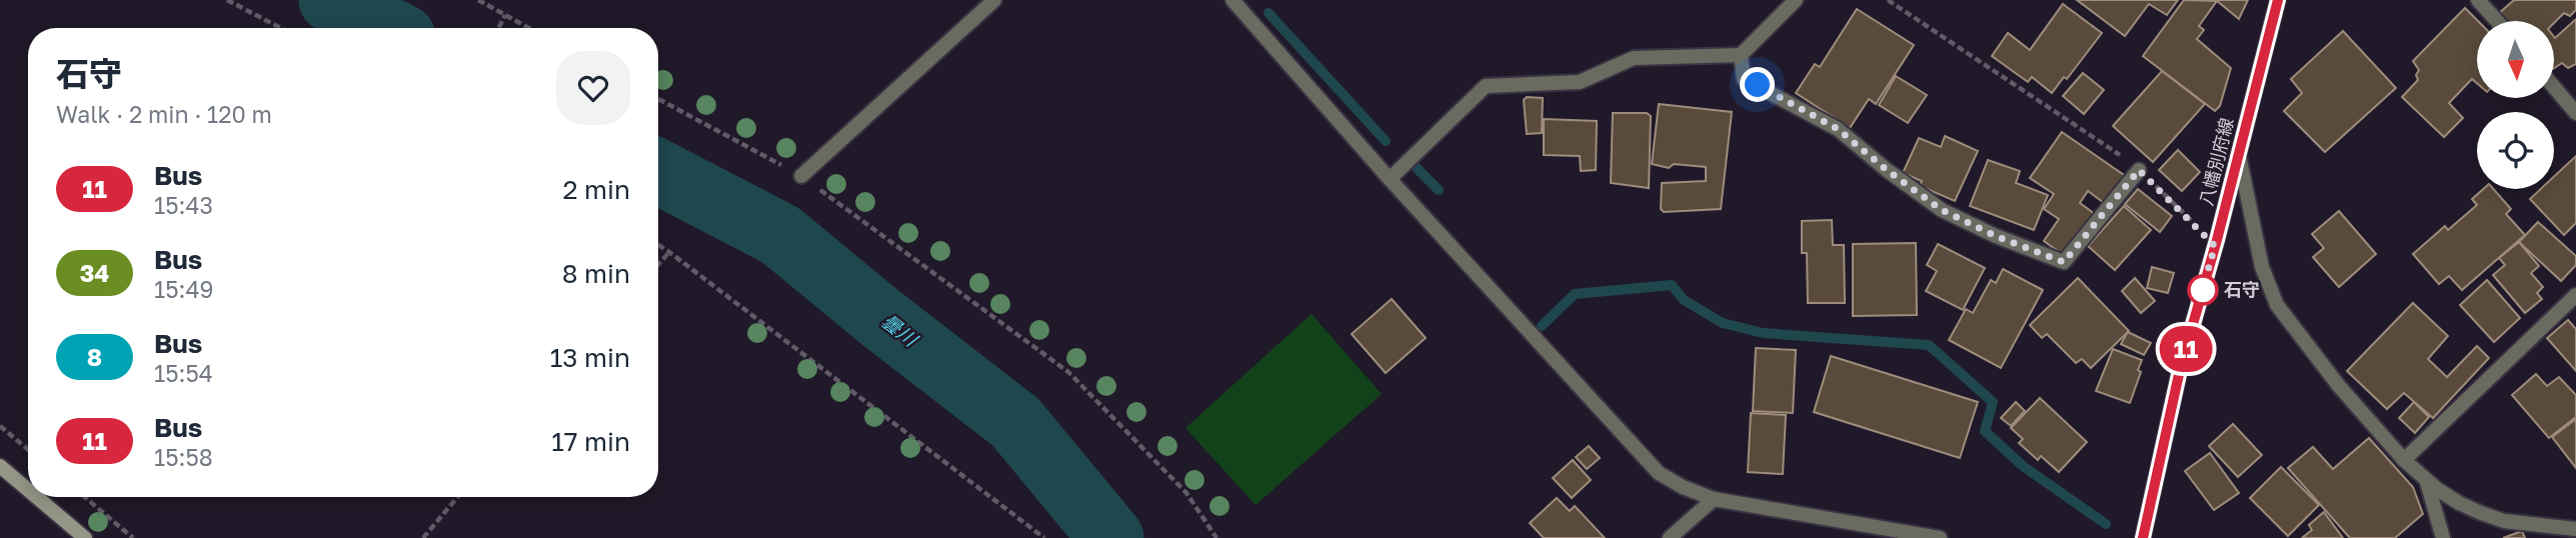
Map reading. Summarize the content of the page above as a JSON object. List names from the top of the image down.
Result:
{
  "streets": {
    "main road": ["八幡別府線"]
  },
  "water": ["曇川"],
  "places": ["石守"],
  "lines": ["bus line 11"],
  "north": "bottom",
  "page": {
    "on_map": "11",
    "heading": ["石守", "Walk · 2 min · 120 m"],
    "list": [
      {
        "mark": "11",
        "name": "Bus",
        "note": "15:43",
        "value": "2 min"
      },
      {
        "mark": "34",
        "name": "Bus",
        "note": "15:49",
        "value": "8 min"
      },
      {
        "mark": "8",
        "name": "Bus",
        "note": "15:54",
        "value": "13 min"
      },
      {
        "mark": "11",
        "name": "Bus",
        "note": "15:58",
        "value": "17 min"
      }
    ]
  }
}
